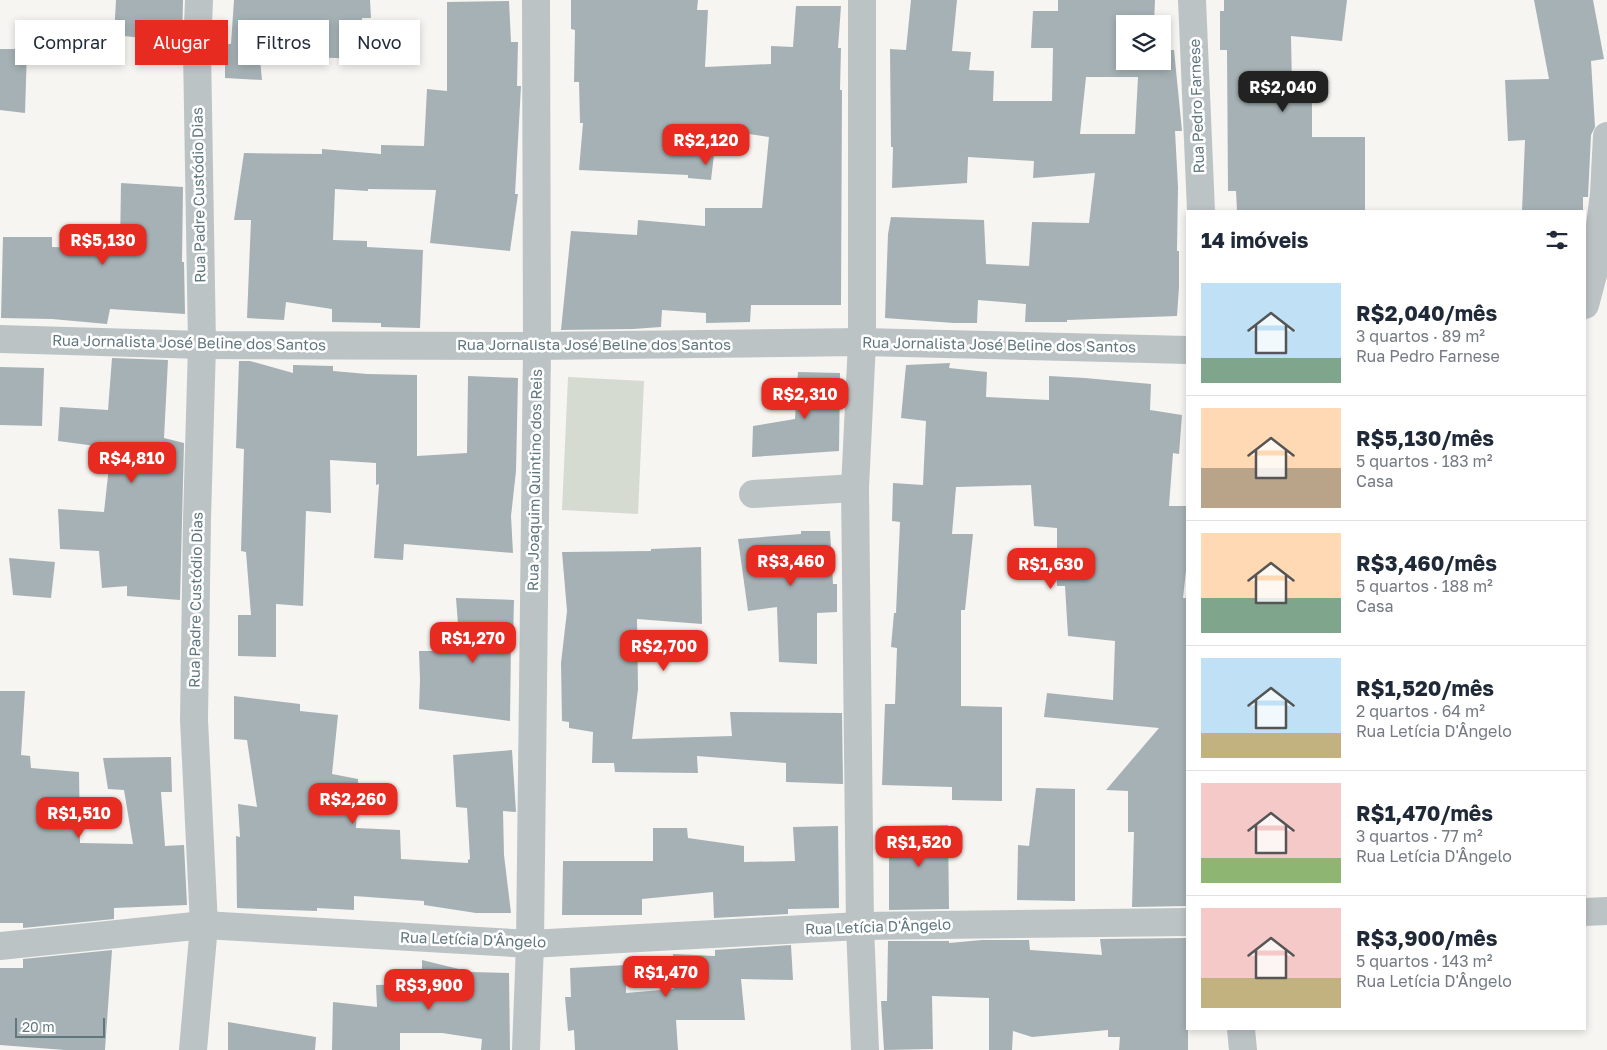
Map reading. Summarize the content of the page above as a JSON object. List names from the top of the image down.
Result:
{
  "streets": {
    "street": [
      "Rua Pedro Farnese",
      "Rua Padre Custódio Dias",
      "Rua Jornalista José Beline dos Santos",
      "Rua Joaquim Quintino dos Reis",
      "Rua Letícia D'Ângelo"
    ]
  },
  "crossings": [
    ["Rua Padre Custódio Dias", "Rua Jornalista José Beline dos Santos"],
    ["Rua Padre Custódio Dias", "Rua Letícia D'Ângelo"],
    ["Rua Jornalista José Beline dos Santos", "Rua Joaquim Quintino dos Reis"],
    ["Rua Joaquim Quintino dos Reis", "Rua Letícia D'Ângelo"]
  ],
  "scale_bar": "20 m",
  "page": {
    "chip": [
      "Comprar",
      "Alugar",
      "Filtros",
      "Novo"
    ],
    "price": [
      "R$2,040",
      "R$2,120",
      "R$5,130",
      "R$2,310",
      "R$4,810",
      "R$3,460",
      "R$1,630",
      "R$1,270",
      "R$2,700",
      "R$2,260",
      "R$1,510",
      "R$1,520",
      "R$1,470",
      "R$3,900"
    ],
    "heading": "14 imóveis",
    "list": [
      {
        "name": "R$2,040/mês",
        "note": "3 quartos · 89 m² · Rua Pedro Farnese"
      },
      {
        "name": "R$5,130/mês",
        "note": "5 quartos · 183 m² · Casa"
      },
      {
        "name": "R$3,460/mês",
        "note": "5 quartos · 188 m² · Casa"
      },
      {
        "name": "R$1,520/mês",
        "note": "2 quartos · 64 m² · Rua Letícia D'Ângelo"
      },
      {
        "name": "R$1,470/mês",
        "note": "3 quartos · 77 m² · Rua Letícia D'Ângelo"
      },
      {
        "name": "R$3,900/mês",
        "note": "5 quartos · 143 m² · Rua Letícia D'Ângelo"
      }
    ],
    "scale": "20 m"
  }
}
